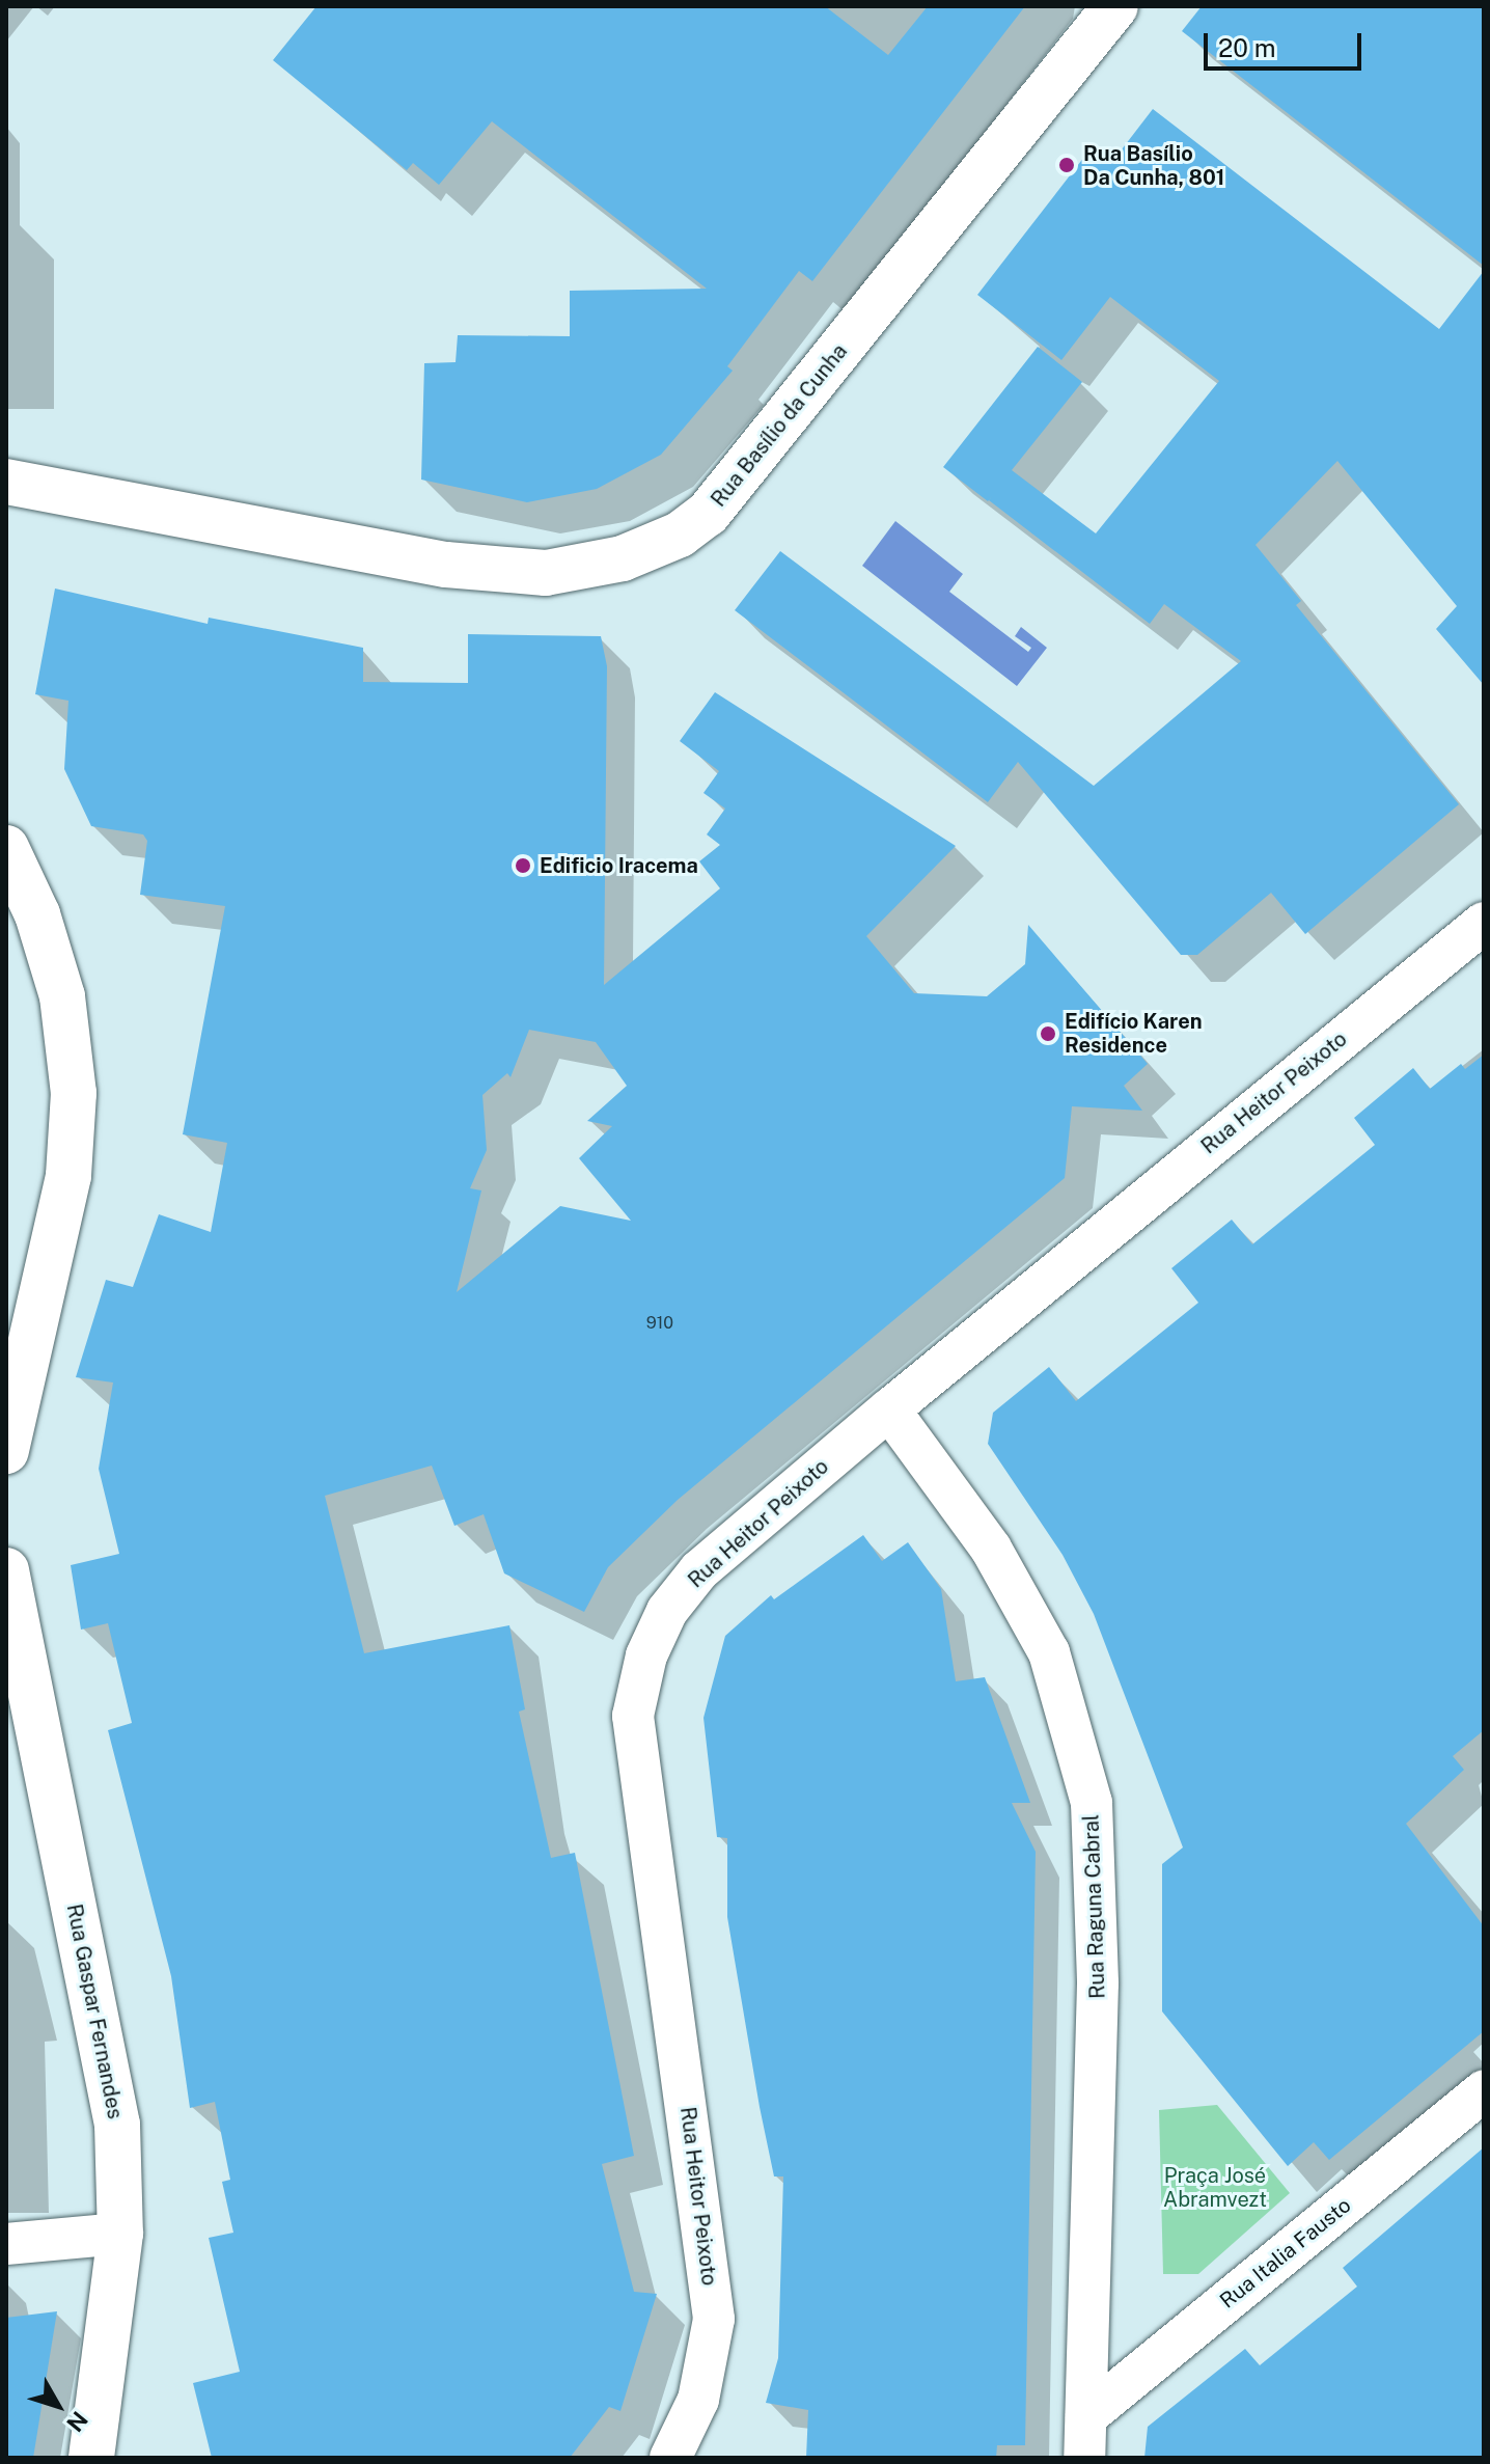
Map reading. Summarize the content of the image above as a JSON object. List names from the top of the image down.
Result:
{
  "streets": {
    "street": [
      "Rua Basílio da Cunha",
      "Rua Heitor Peixoto",
      "Rua Raguna Cabral",
      "Rua Gaspar Fernandes",
      "Rua Italia Fausto"
    ]
  },
  "crossings": [
    ["Rua Heitor Peixoto", "Rua Raguna Cabral"],
    ["Rua Raguna Cabral", "Rua Italia Fausto"]
  ],
  "parks": ["Praça José Abramvezt"],
  "places": ["Rua Basílio Da Cunha, 801", "Edificio Iracema", "Edifício Karen Residence"],
  "house_numbers": ["910"],
  "scale_bar": "20 m",
  "north": "bottom right"
}
